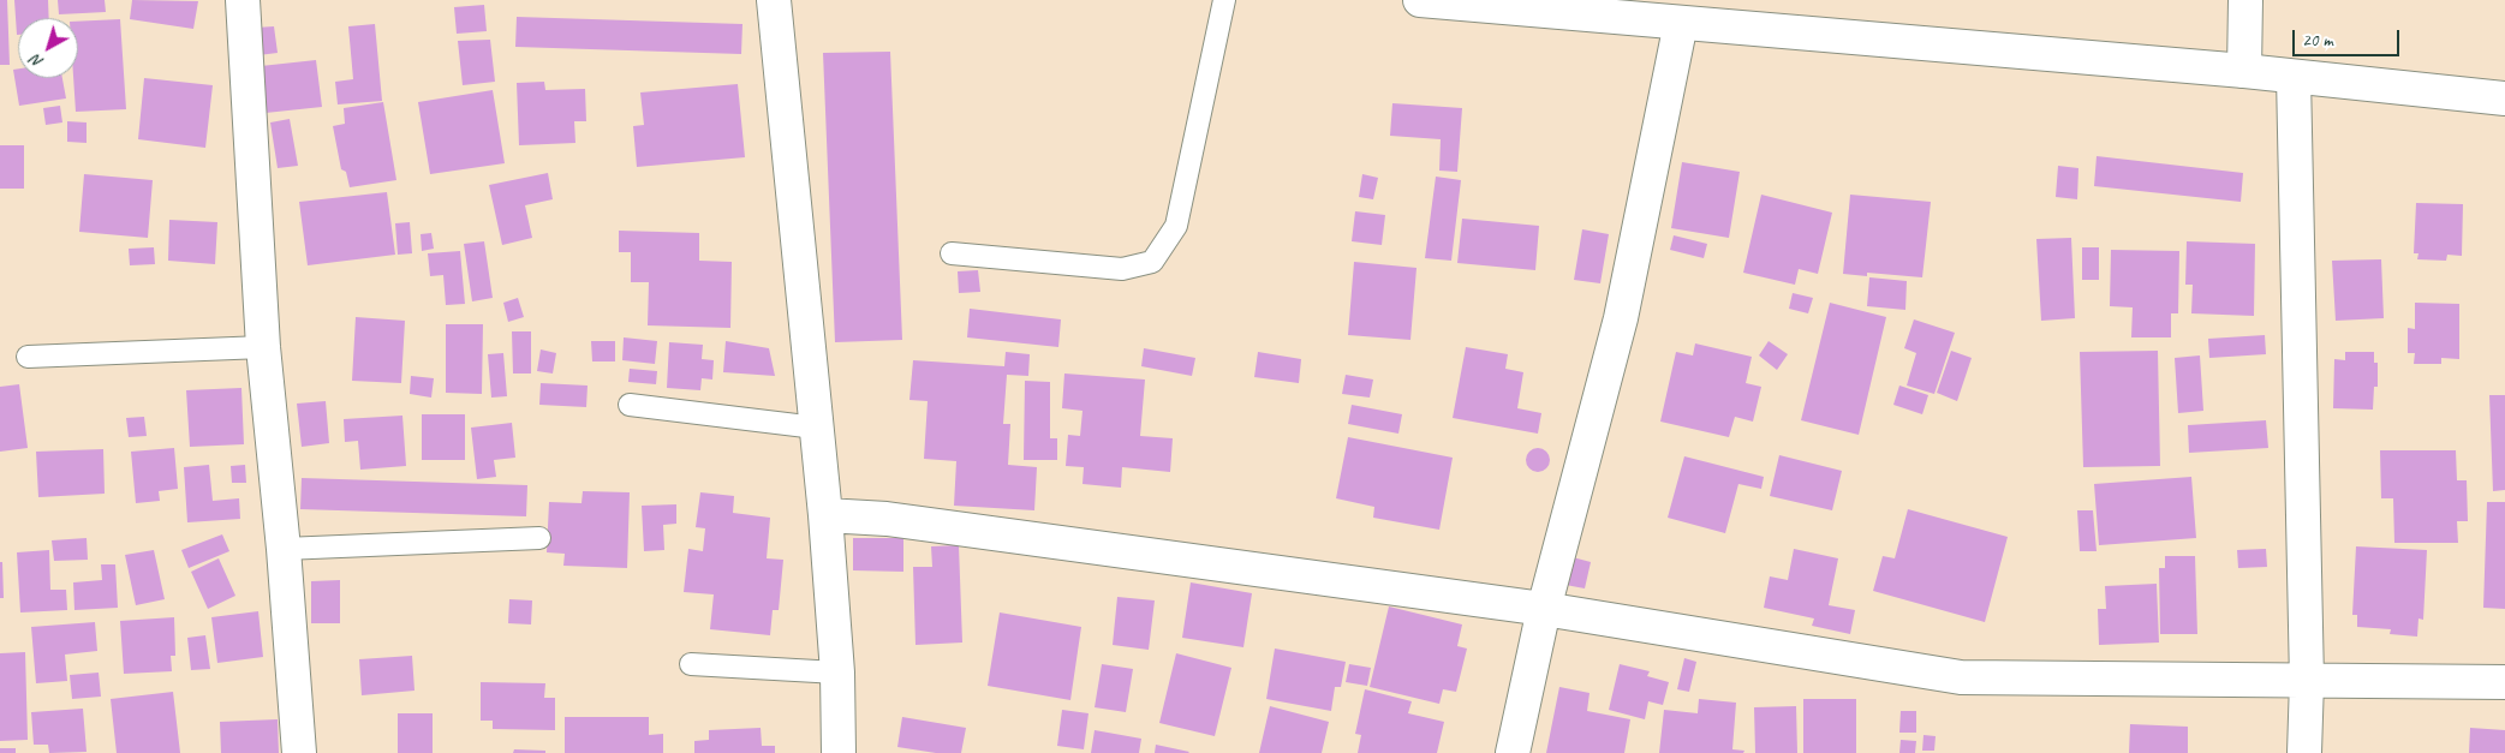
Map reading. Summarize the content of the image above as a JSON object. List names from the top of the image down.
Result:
{
  "scale_bar": "20 m",
  "north": "bottom left"
}
